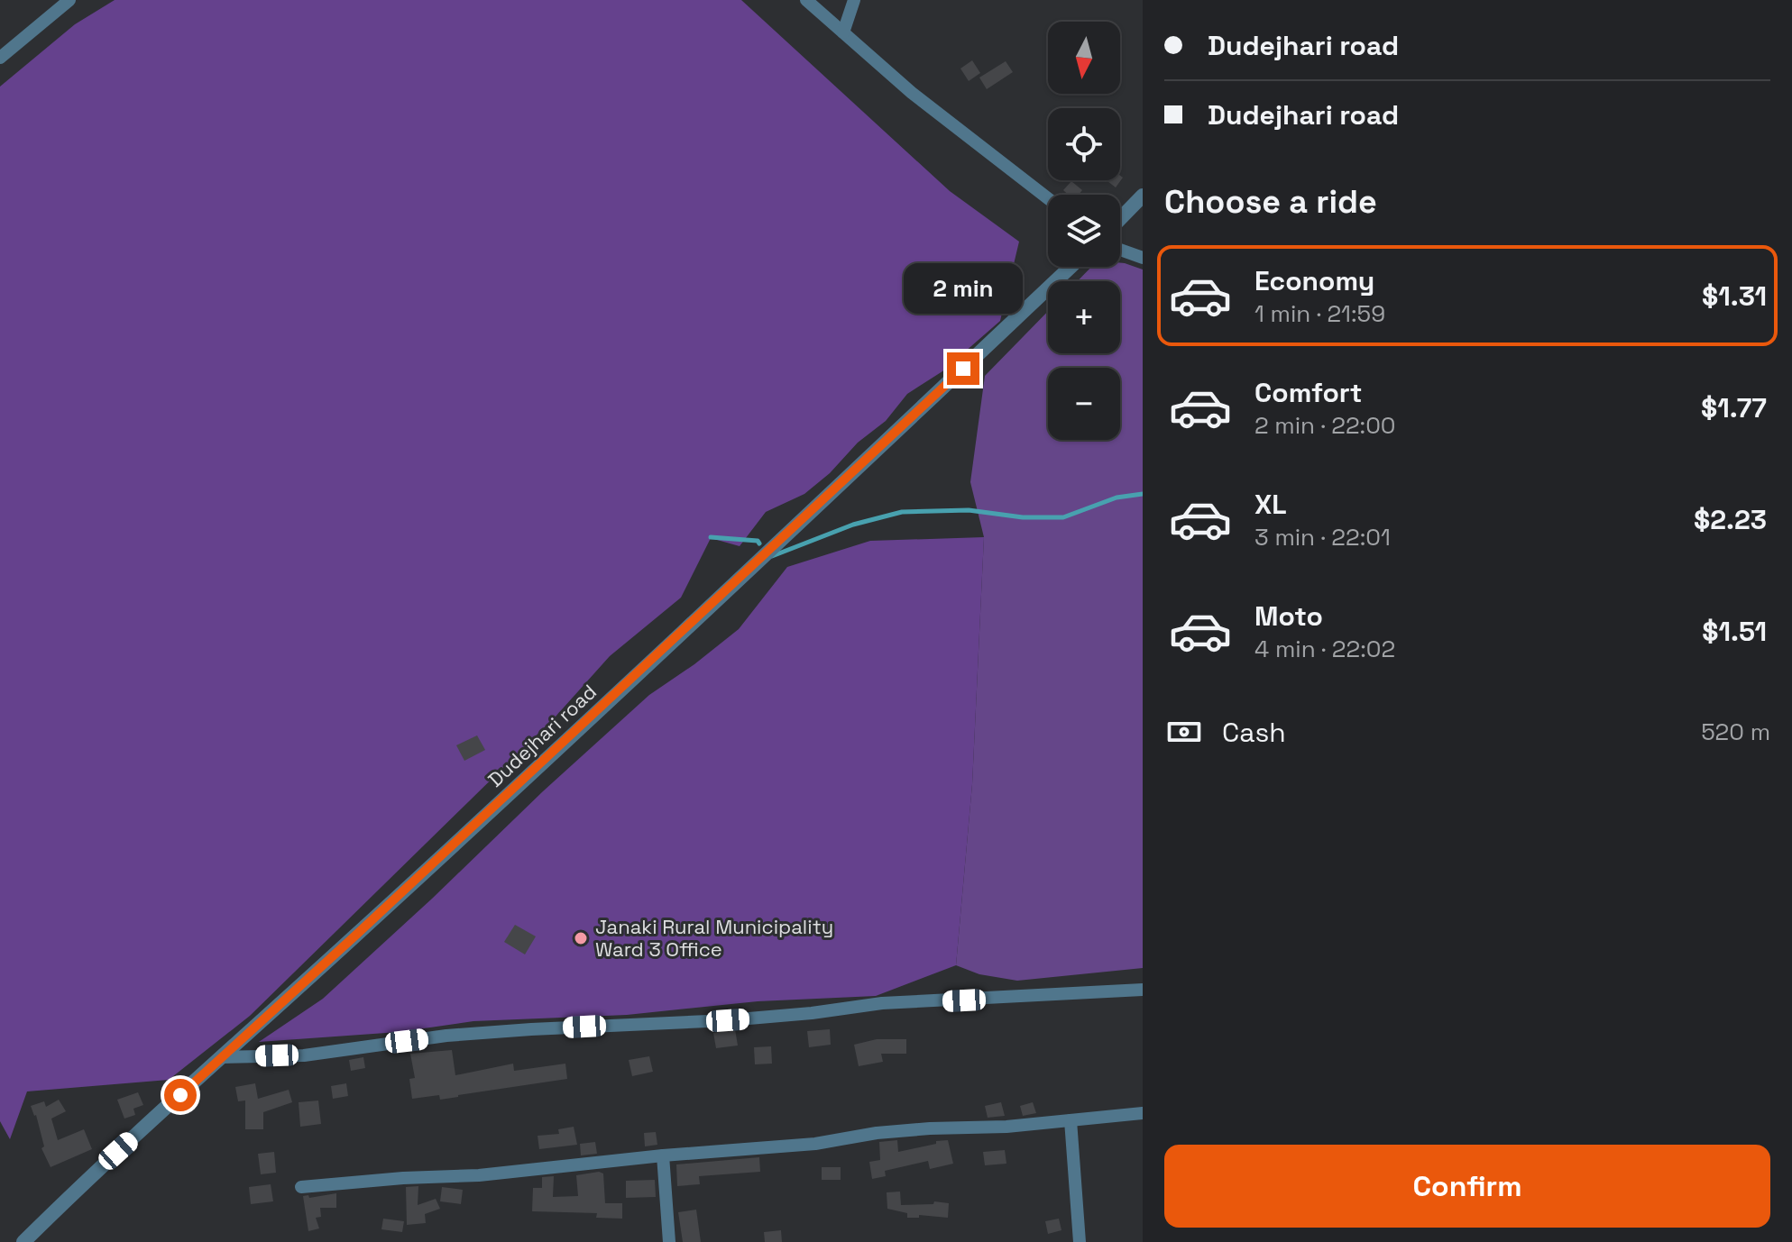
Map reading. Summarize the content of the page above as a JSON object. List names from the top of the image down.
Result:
{
  "streets": {
    "street": ["Dudejhari road"]
  },
  "places": ["Janaki Rural Municipality Ward 3 Office"],
  "north": "bottom",
  "page": {
    "banner": ["Dudejhari road", "Dudejhari road"],
    "map_buttons": ["+", "−"],
    "heading": "Choose a ride",
    "list": [
      {
        "name": "Economy",
        "note": "1 min · 21:59",
        "value": "$1.31"
      },
      {
        "name": "Comfort",
        "note": "2 min · 22:00",
        "value": "$1.77"
      },
      {
        "name": "XL",
        "note": "3 min · 22:01",
        "value": "$2.23"
      },
      {
        "name": "Moto",
        "note": "4 min · 22:02",
        "value": "$1.51"
      }
    ],
    "bubble": "2 min",
    "pay": ["Cash", "520 m"],
    "buttons": "Confirm"
  }
}
